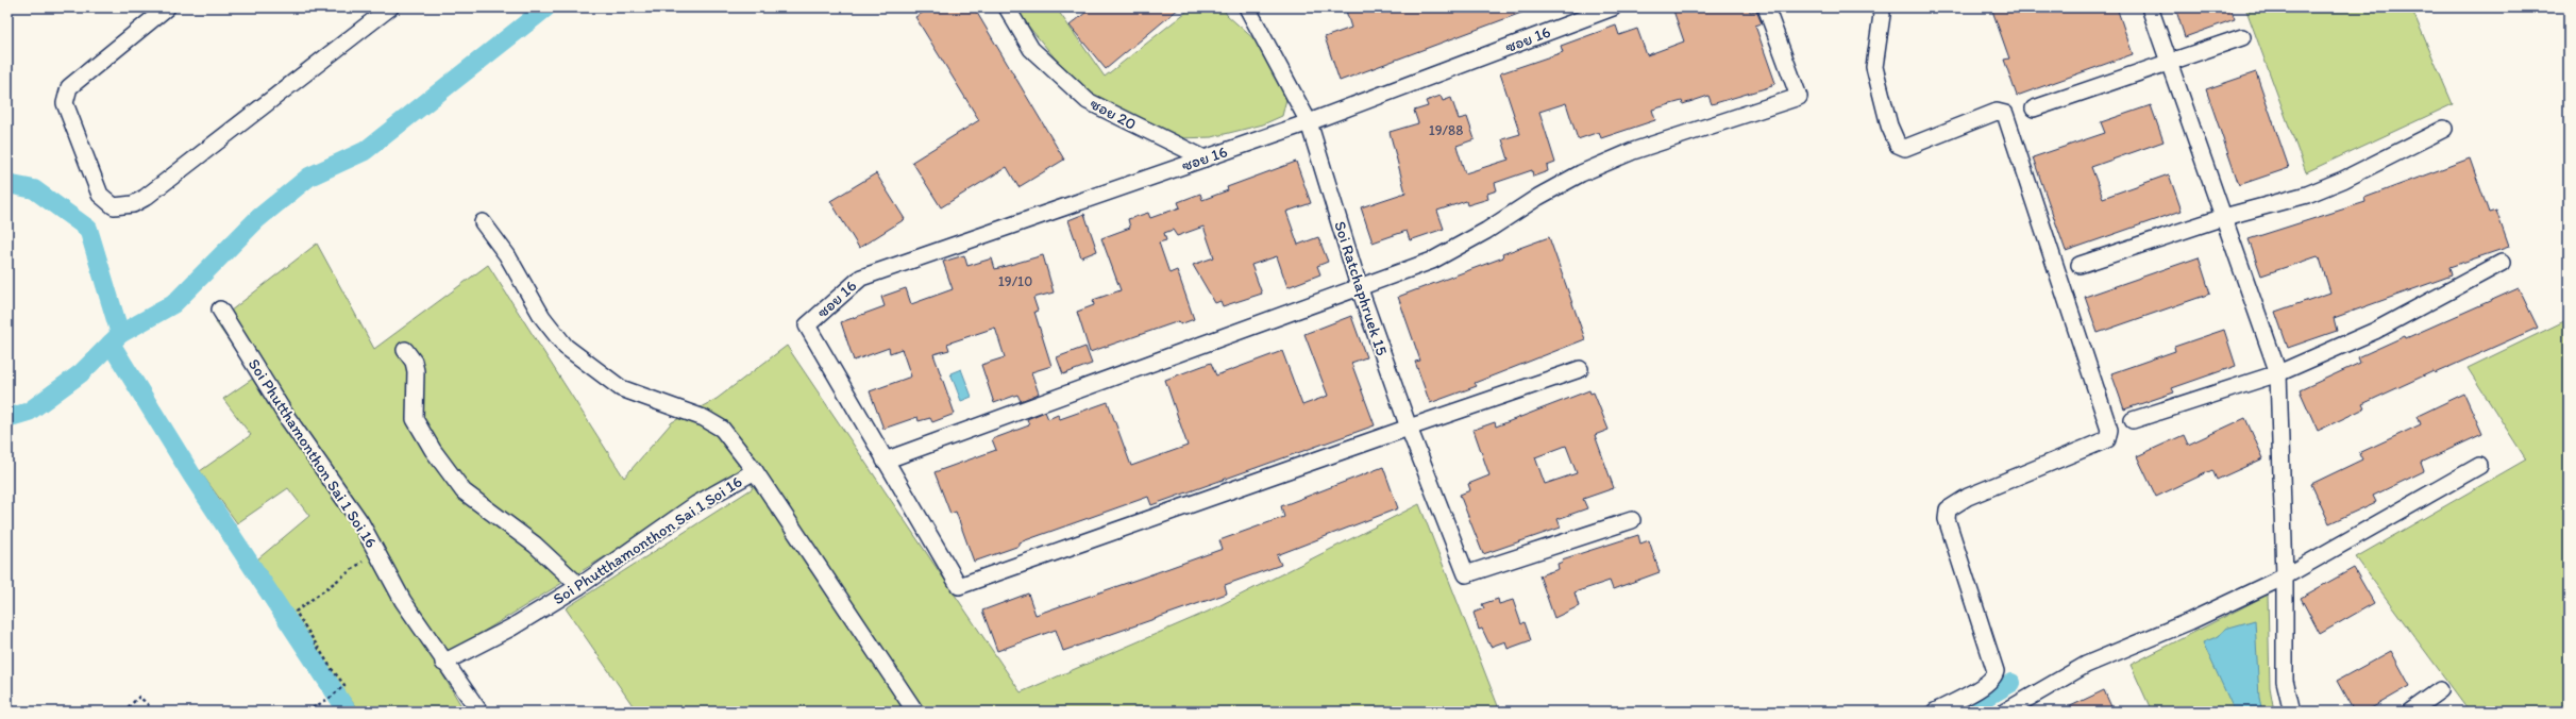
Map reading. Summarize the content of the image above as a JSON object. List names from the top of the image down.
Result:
{
  "streets": {
    "street": [
      "ซอย 16",
      "ซอย 20",
      "Soi Ratchaphruek 15",
      "Soi Phutthamonthon Sai 1 Soi 16"
    ]
  },
  "crossings": [
    ["ซอย 16", "ซอย 20"],
    ["ซอย 16", "Soi Ratchaphruek 15"]
  ],
  "house_numbers": ["19/88", "19/10"]
}
